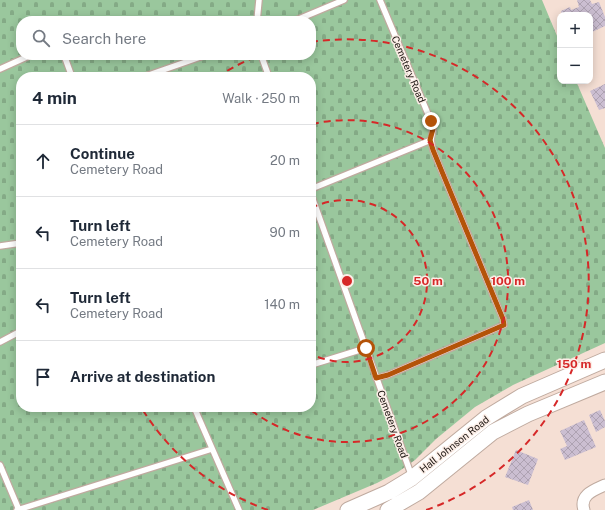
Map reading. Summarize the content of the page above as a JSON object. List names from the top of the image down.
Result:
{
  "streets": {
    "main road": ["Hall Johnson Road"],
    "lane": ["Cemetery Road"]
  },
  "crossings": [
    ["Cemetery Road", "Hall Johnson Road"]
  ],
  "page": {
    "map_buttons": ["+", "−"],
    "search": "Search here",
    "heading": ["4 min", "Walk · 250 m"],
    "list": [
      ["Continue", "Cemetery Road", "20 m"],
      ["Turn left", "Cemetery Road", "90 m"],
      ["Turn left", "Cemetery Road", "140 m"],
      "Arrive at destination"
    ]
  },
  "rings": ["50 m", "100 m", "150 m"]
}
